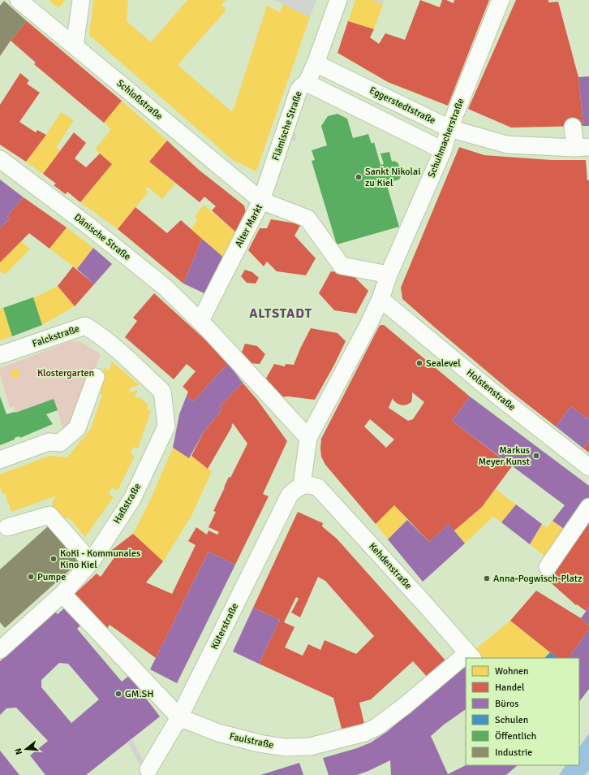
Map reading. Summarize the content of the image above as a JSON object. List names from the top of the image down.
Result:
{
  "streets": {
    "street": [
      "Schloßstraße",
      "Eggerstedtstraße",
      "Flämische Straße",
      "Schuhmacherstraße",
      "Alter Markt",
      "Dänische Straße",
      "Falckstraße",
      "Holstenstraße",
      "Haßstraße",
      "Kehdenstraße",
      "Küterstraße",
      "Faulstraße"
    ]
  },
  "crossings": [
    ["Schloßstraße", "Flämische Straße"],
    ["Schloßstraße", "Alter Markt"],
    ["Eggerstedtstraße", "Flämische Straße"],
    ["Eggerstedtstraße", "Schuhmacherstraße"],
    ["Flämische Straße", "Alter Markt"],
    ["Schuhmacherstraße", "Alter Markt"],
    ["Alter Markt", "Dänische Straße"],
    ["Falckstraße", "Haßstraße"],
    ["Haßstraße", "Faulstraße"],
    ["Kehdenstraße", "Küterstraße"],
    ["Küterstraße", "Faulstraße"]
  ],
  "districts": ["ALTSTADT"],
  "parks": ["Klostergarten"],
  "places": [
    "Sankt Nikolai zu Kiel",
    "Sealevel",
    "Markus Meyer Kunst",
    "KoKi - Kommunales Kino Kiel",
    "Pumpe",
    "Anna-Pogwisch-Platz",
    "GM.SH"
  ],
  "legend": [
    "Wohnen",
    "Handel",
    "Büros",
    "Schulen",
    "Öffentlich",
    "Industrie"
  ],
  "north": "left"
}
